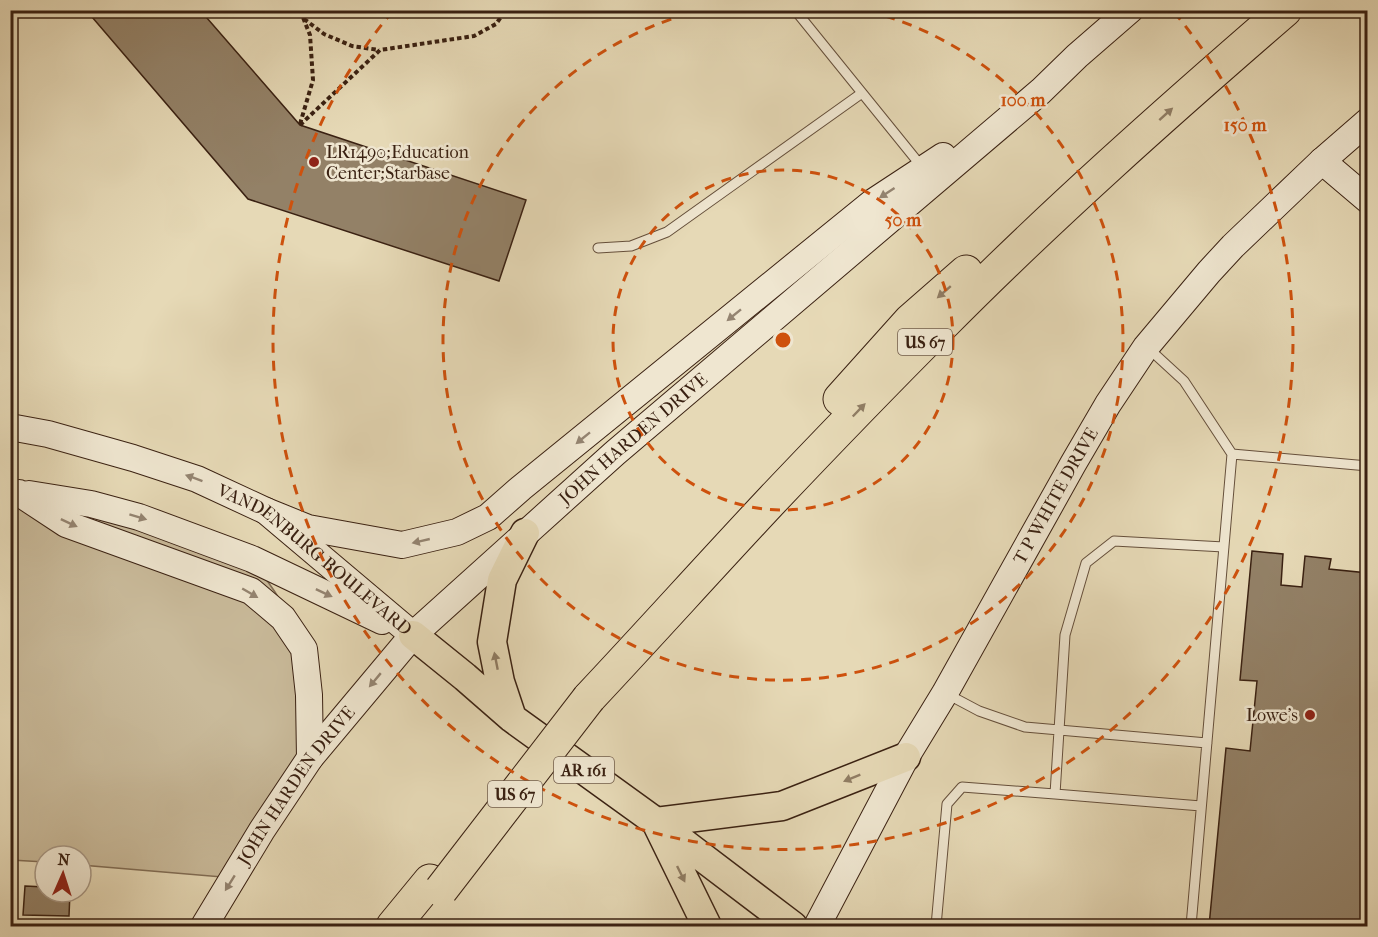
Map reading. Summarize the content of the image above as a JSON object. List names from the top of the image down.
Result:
{
  "streets": {
    "highway": ["US 67"],
    "main road": [
      "JOHN HARDEN DRIVE",
      "T P WHITE DRIVE",
      "VANDENBURG BOULEVARD",
      "AR 161"
    ]
  },
  "crossings": [
    ["JOHN HARDEN DRIVE", "VANDENBURG BOULEVARD"],
    ["JOHN HARDEN DRIVE", "AR 161"],
    ["VANDENBURG BOULEVARD", "AR 161"]
  ],
  "places": ["LR1490;Education Center;Starbase", "Lowe's"],
  "north": "top",
  "rings": ["100 m", "150 m", "50 m"]
}
